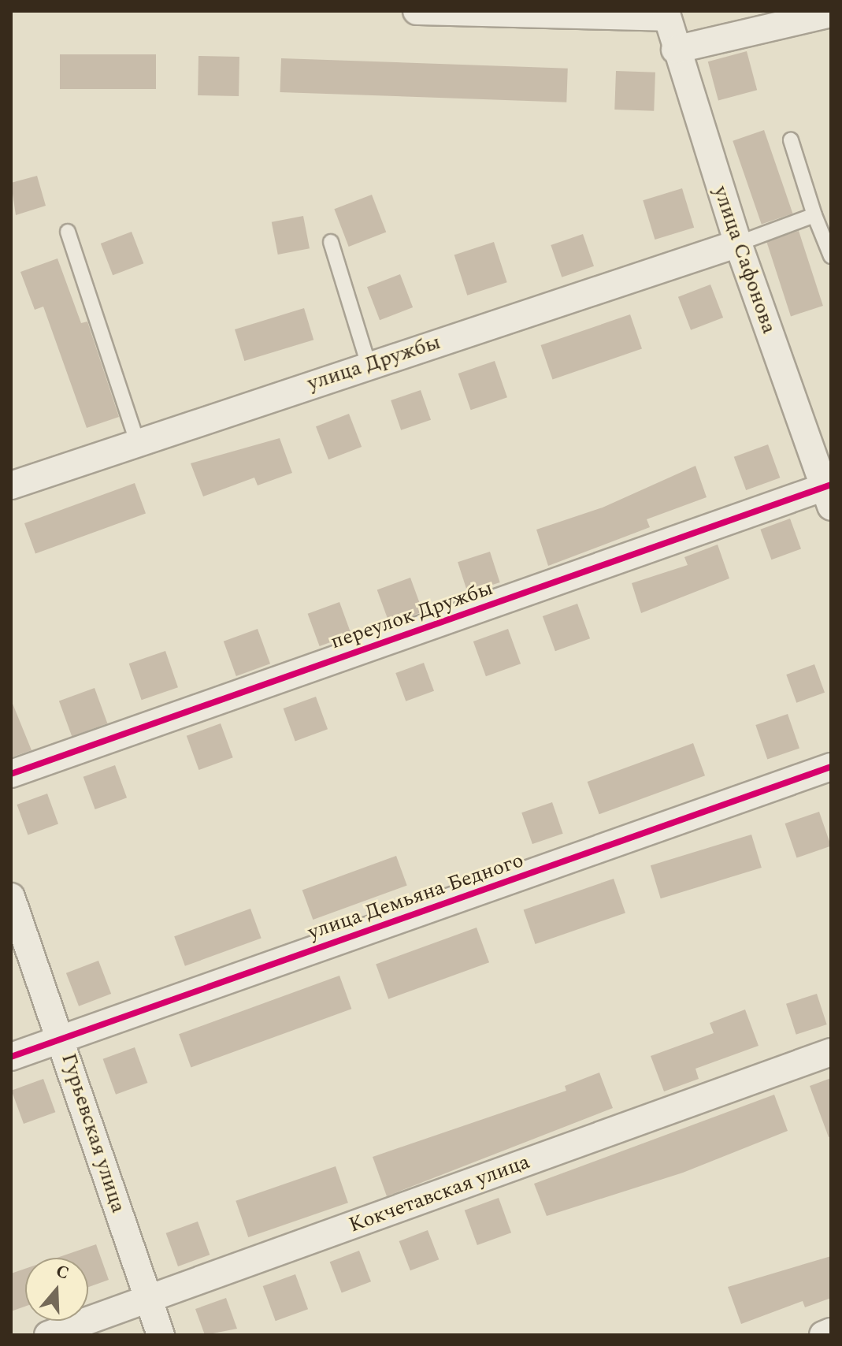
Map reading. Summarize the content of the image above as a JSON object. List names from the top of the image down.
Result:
{
  "streets": {
    "street": [
      "улица Сафонова",
      "улица Дружбы",
      "переулок Дружбы",
      "улица Демьяна Бедного",
      "Гурьевская улица",
      "Кокчетавская улица"
    ]
  },
  "crossings": [
    ["улица Сафонова", "улица Дружбы"],
    ["улица Сафонова", "переулок Дружбы"],
    ["улица Демьяна Бедного", "Гурьевская улица"],
    ["Гурьевская улица", "Кокчетавская улица"]
  ],
  "north": "top"
}
